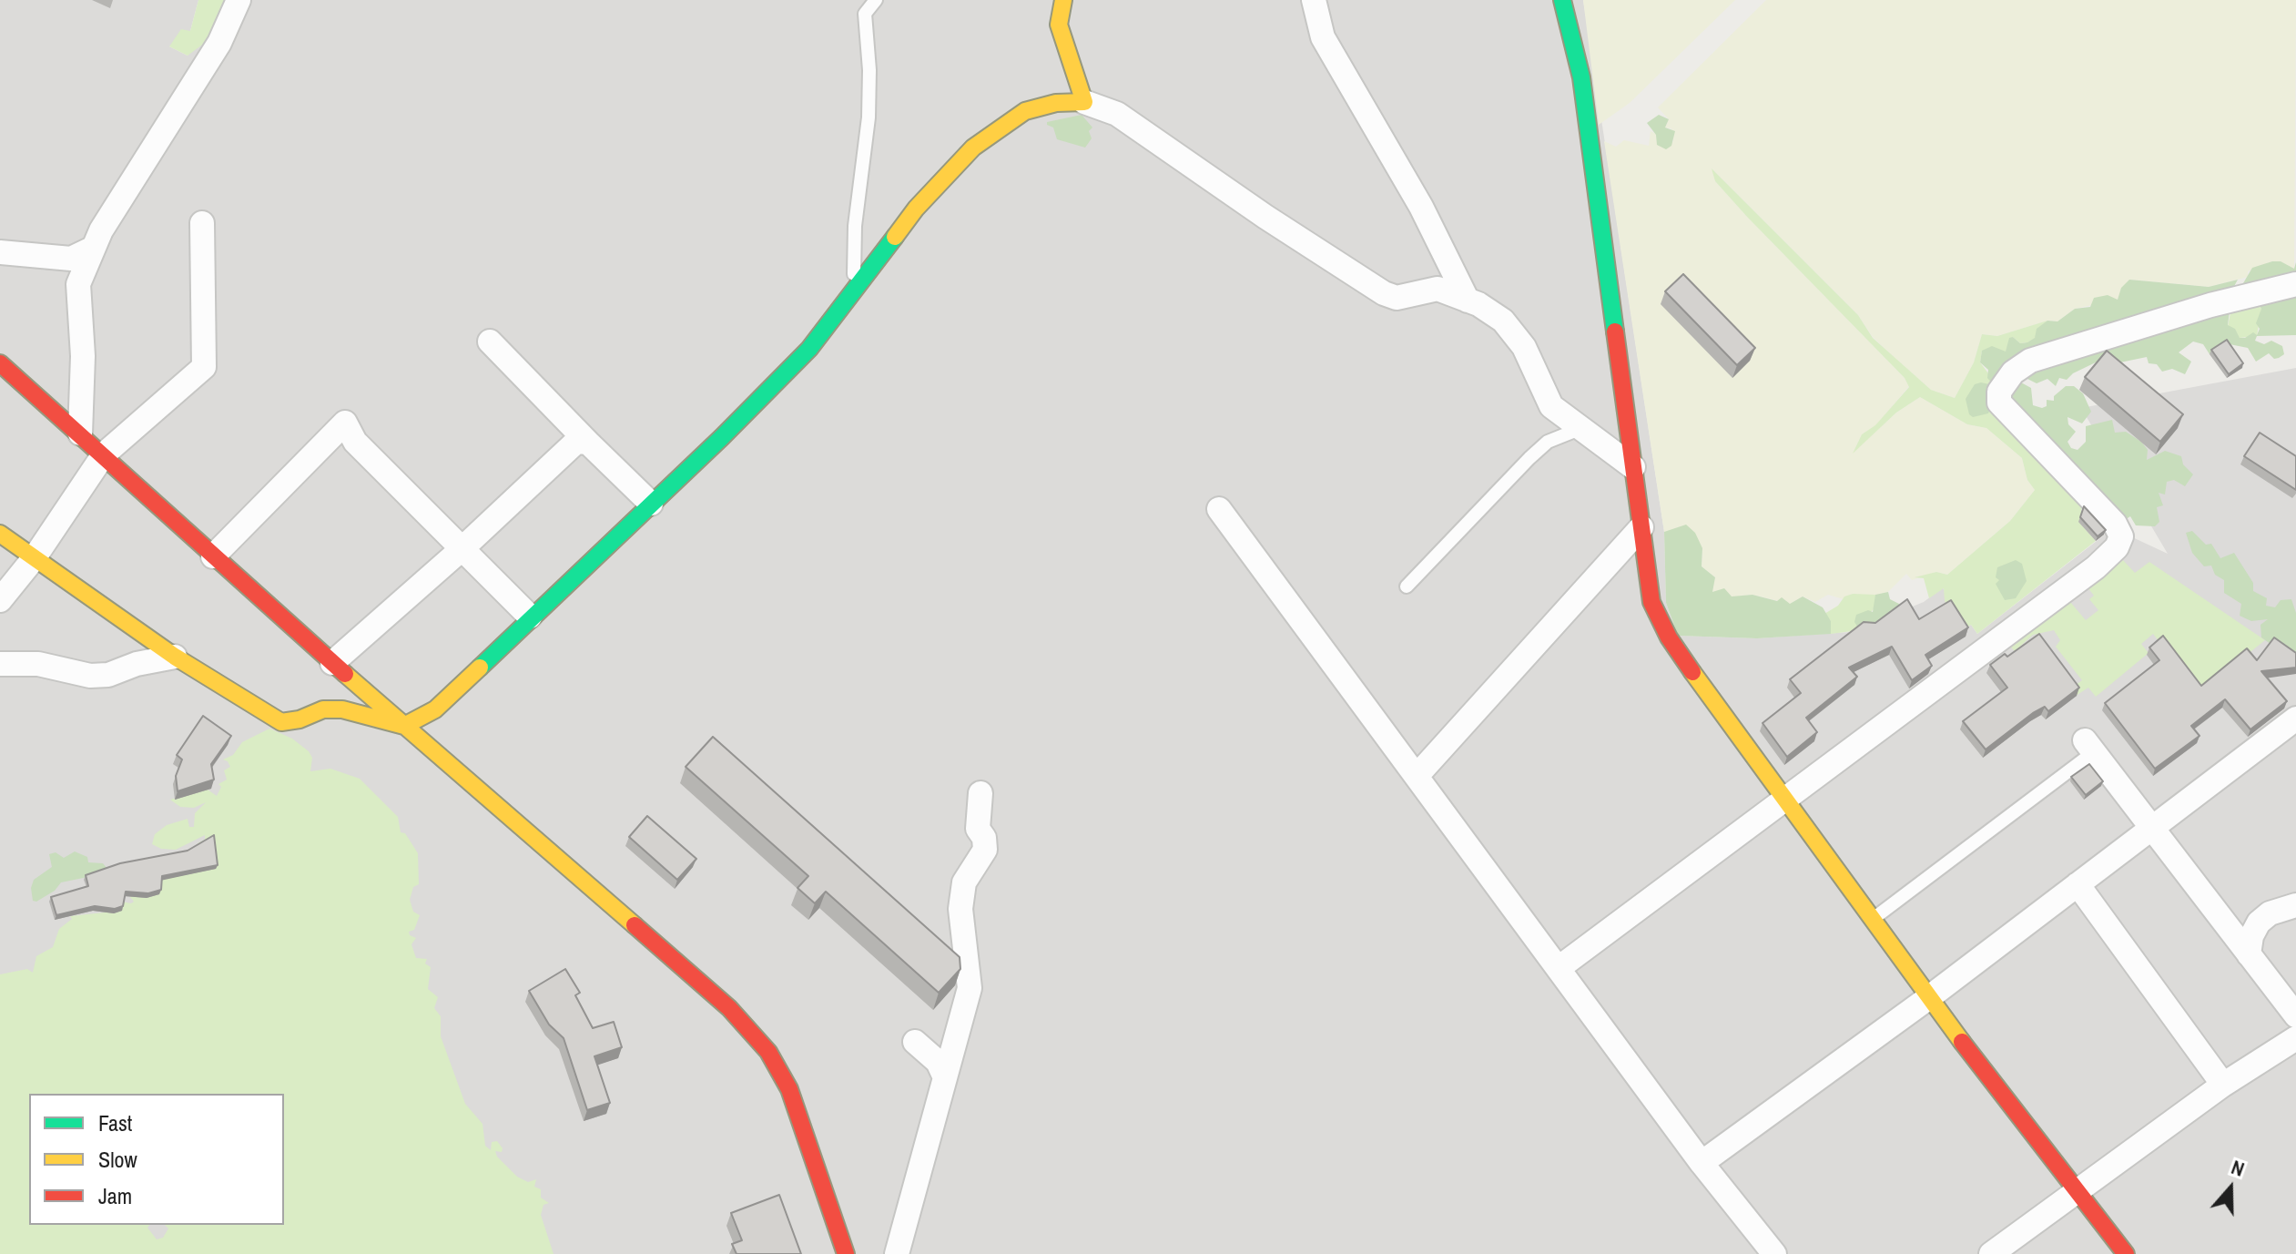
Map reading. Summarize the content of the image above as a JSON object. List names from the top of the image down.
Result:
{
  "legend": ["Fast", "Slow", "Jam"],
  "north": "top"
}
